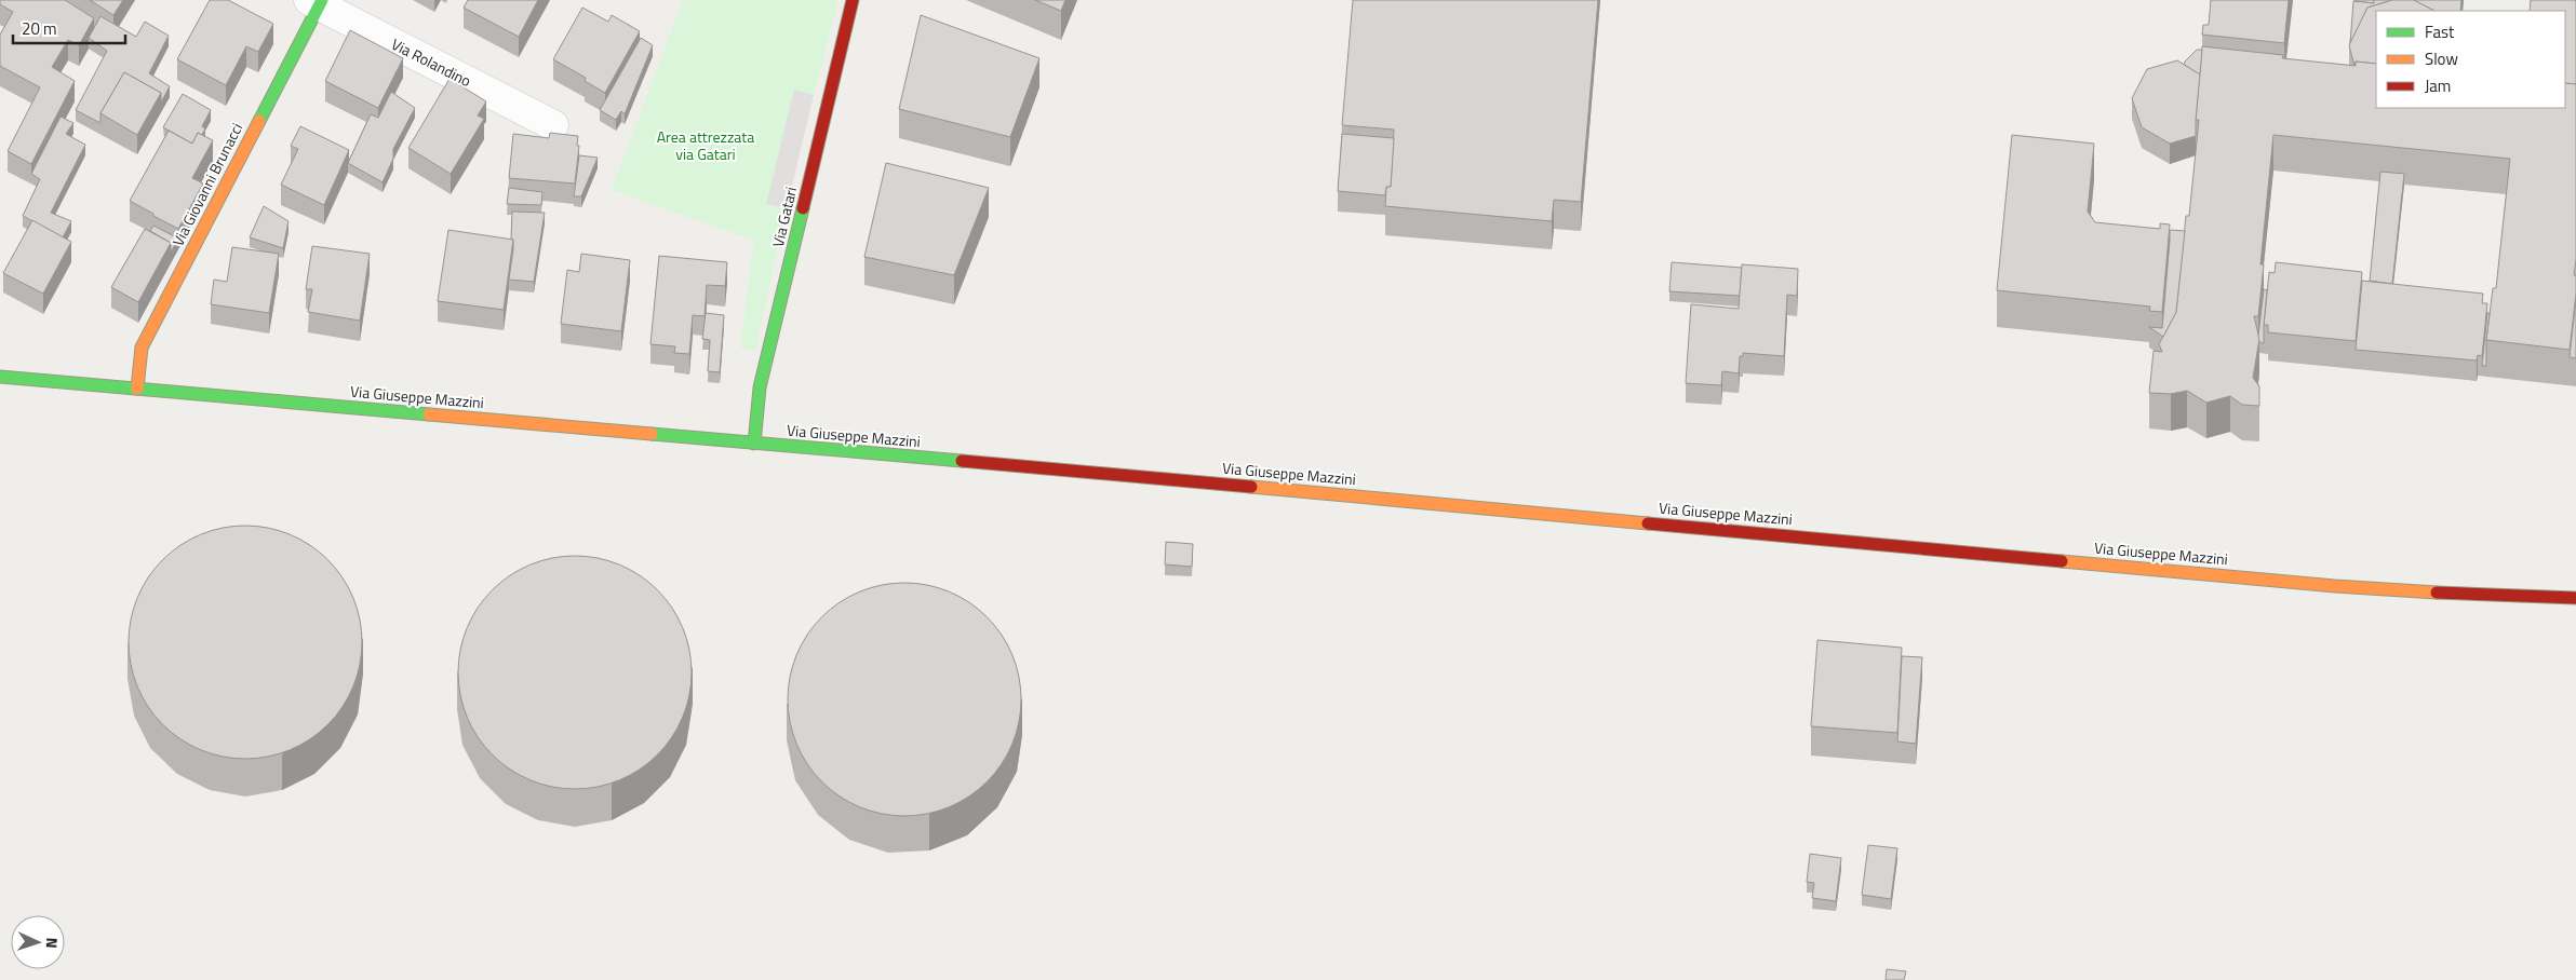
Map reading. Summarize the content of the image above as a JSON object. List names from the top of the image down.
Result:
{
  "streets": {
    "main road": ["Via Giovanni Brunacci", "Via Gatari", "Via Giuseppe Mazzini"],
    "street": ["Via Rolandino"]
  },
  "crossings": [
    ["Via Rolandino", "Via Giovanni Brunacci"],
    ["Via Giovanni Brunacci", "Via Giuseppe Mazzini"],
    ["Via Gatari", "Via Giuseppe Mazzini"]
  ],
  "parks": ["Area attrezzata via Gatari"],
  "legend": ["Fast", "Slow", "Jam"],
  "scale_bar": "20 m",
  "north": "right"
}
